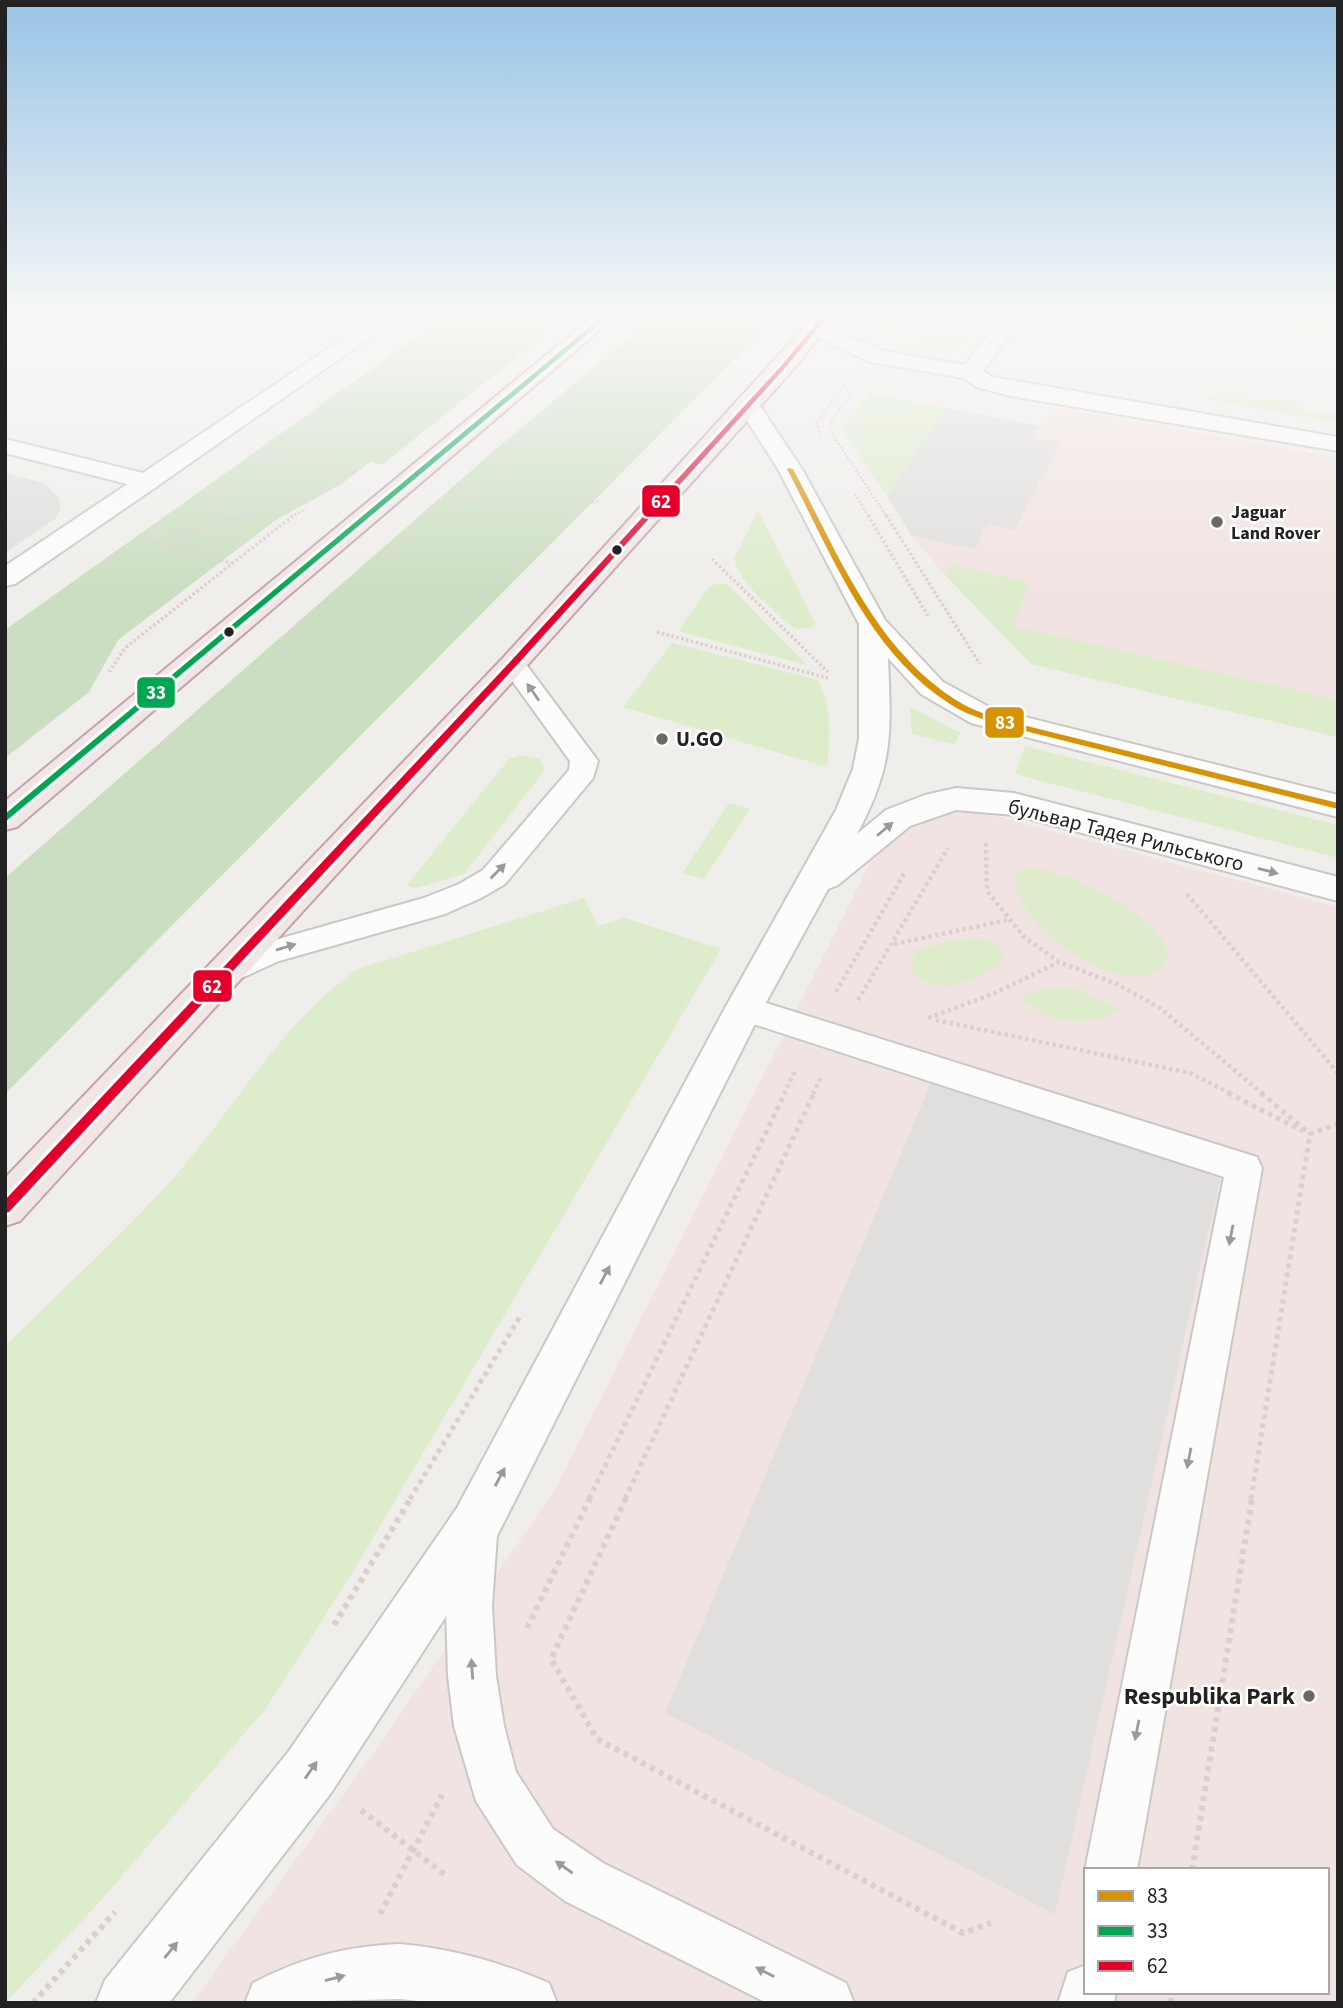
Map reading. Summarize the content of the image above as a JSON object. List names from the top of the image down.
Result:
{
  "streets": {
    "street": ["бульвар Тадея Рильського"]
  },
  "places": ["Jaguar Land Rover", "U.GO", "Respublika Park"],
  "lines": ["transit line 33", "transit line 62", "transit line 83"],
  "legend": ["83", "33", "62"]
}
